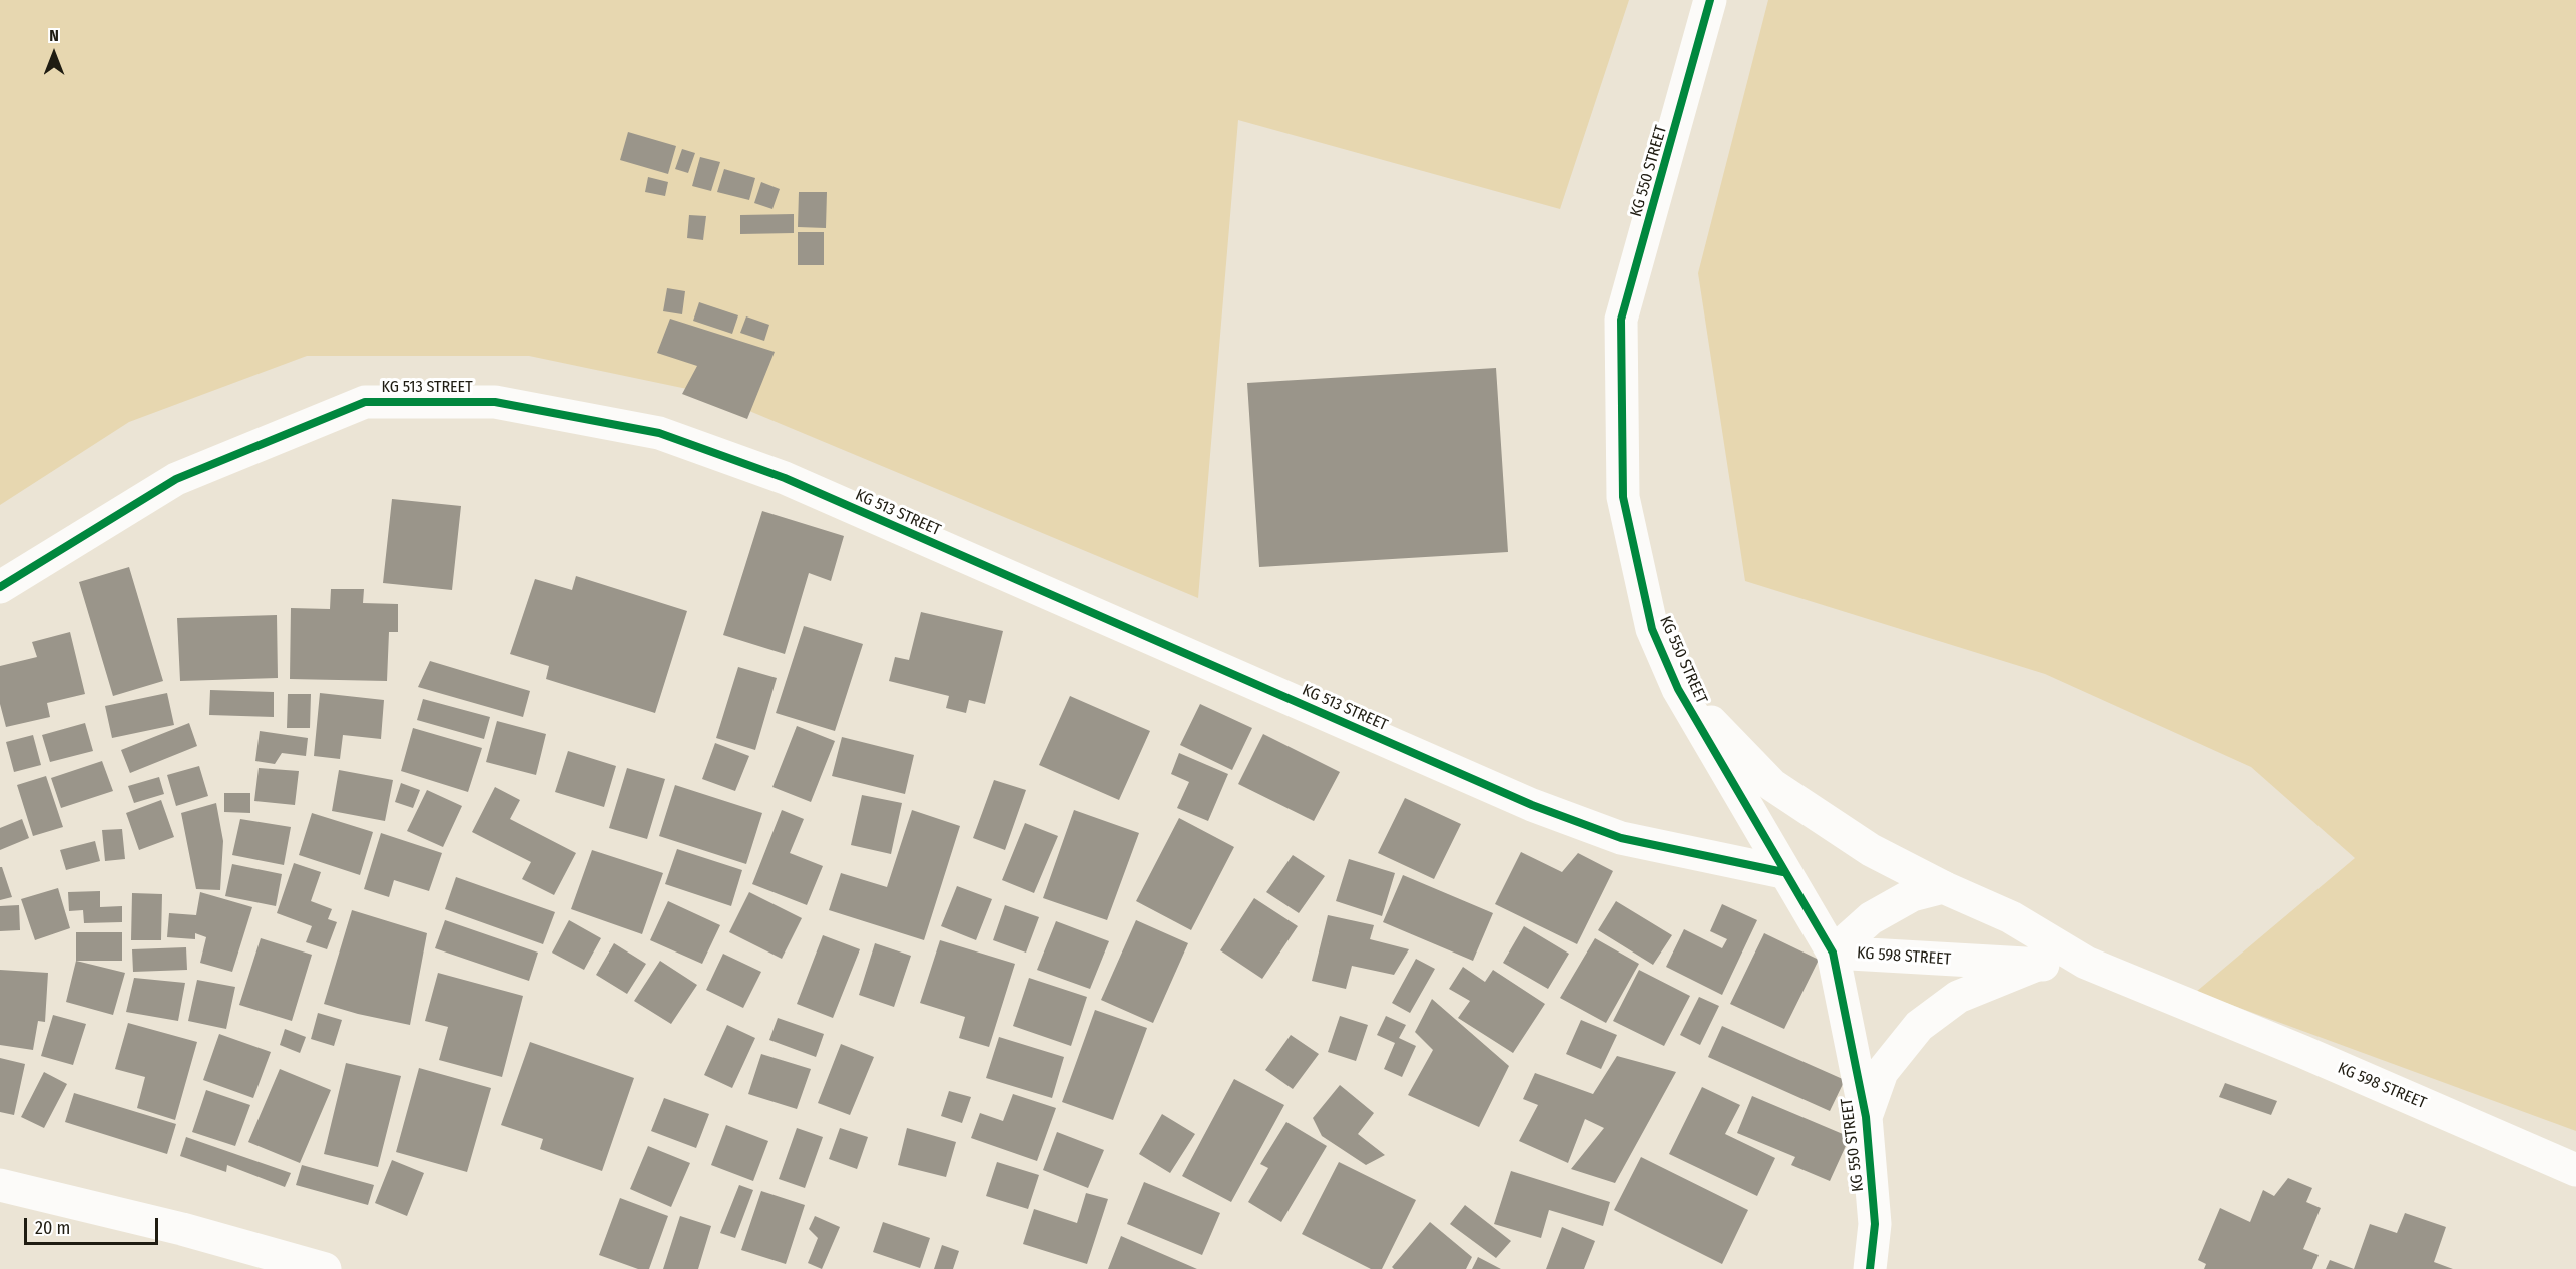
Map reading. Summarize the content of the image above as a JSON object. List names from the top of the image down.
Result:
{
  "streets": {
    "street": ["KG 550 STREET", "KG 513 STREET", "KG 598 STREET"]
  },
  "crossings": [
    ["KG 550 STREET", "KG 513 STREET"],
    ["KG 550 STREET", "KG 598 STREET"]
  ],
  "scale_bar": "20 m",
  "north": "top"
}
